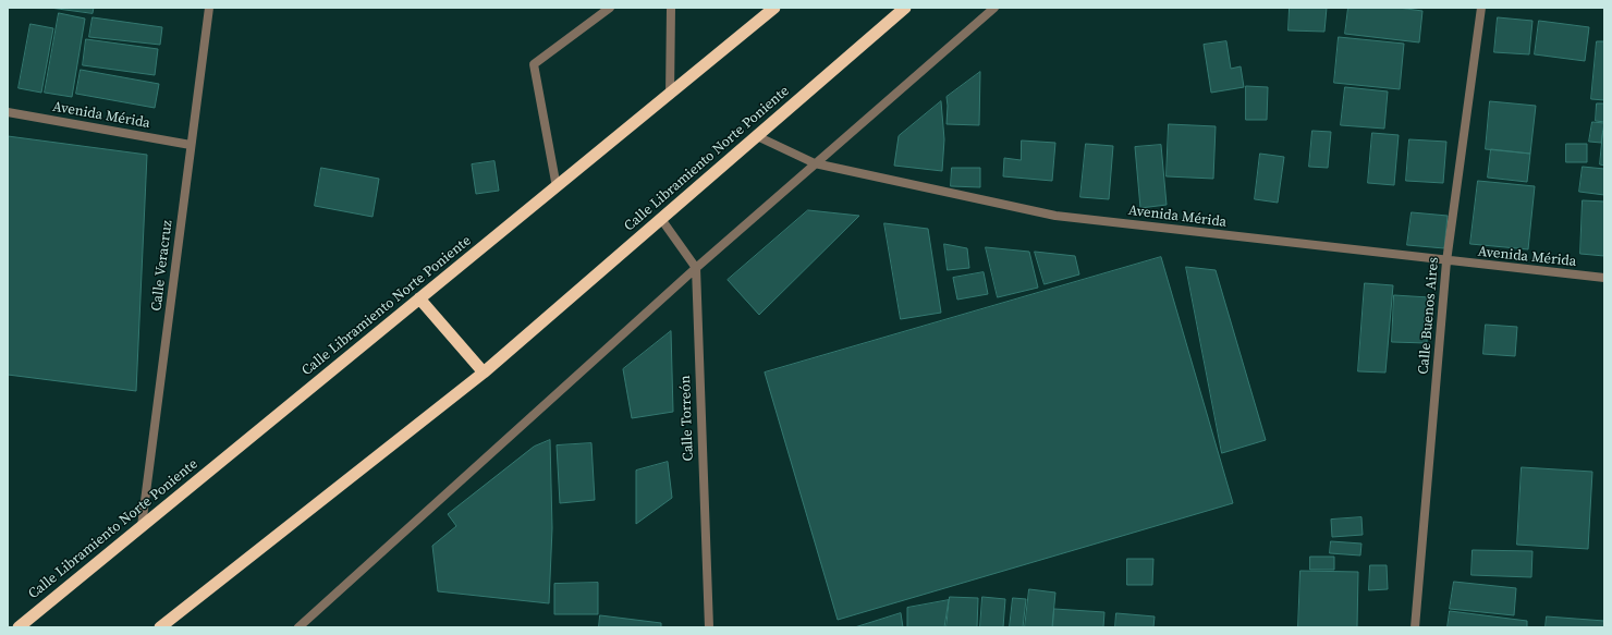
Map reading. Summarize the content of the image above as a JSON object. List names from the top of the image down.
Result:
{
  "streets": {
    "highway": ["Calle Libramiento Norte Poniente"],
    "street": [
      "Avenida Mérida",
      "Calle Veracruz",
      "Calle Buenos Aires",
      "Calle Torreón"
    ]
  },
  "crossings": [
    ["Avenida Mérida", "Calle Libramiento Norte Poniente"],
    ["Avenida Mérida", "Calle Veracruz"],
    ["Avenida Mérida", "Calle Buenos Aires"],
    ["Calle Libramiento Norte Poniente", "Calle Veracruz"]
  ]
}
